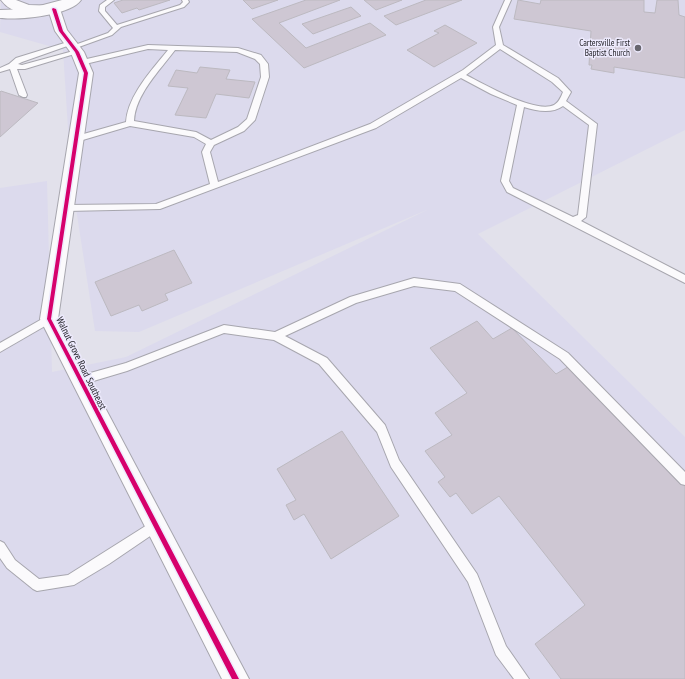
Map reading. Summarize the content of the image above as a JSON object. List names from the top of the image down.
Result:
{
  "streets": {
    "street": ["Walnut Grove Road Southeast"]
  },
  "places": ["Cartersville First Baptist Church"]
}
